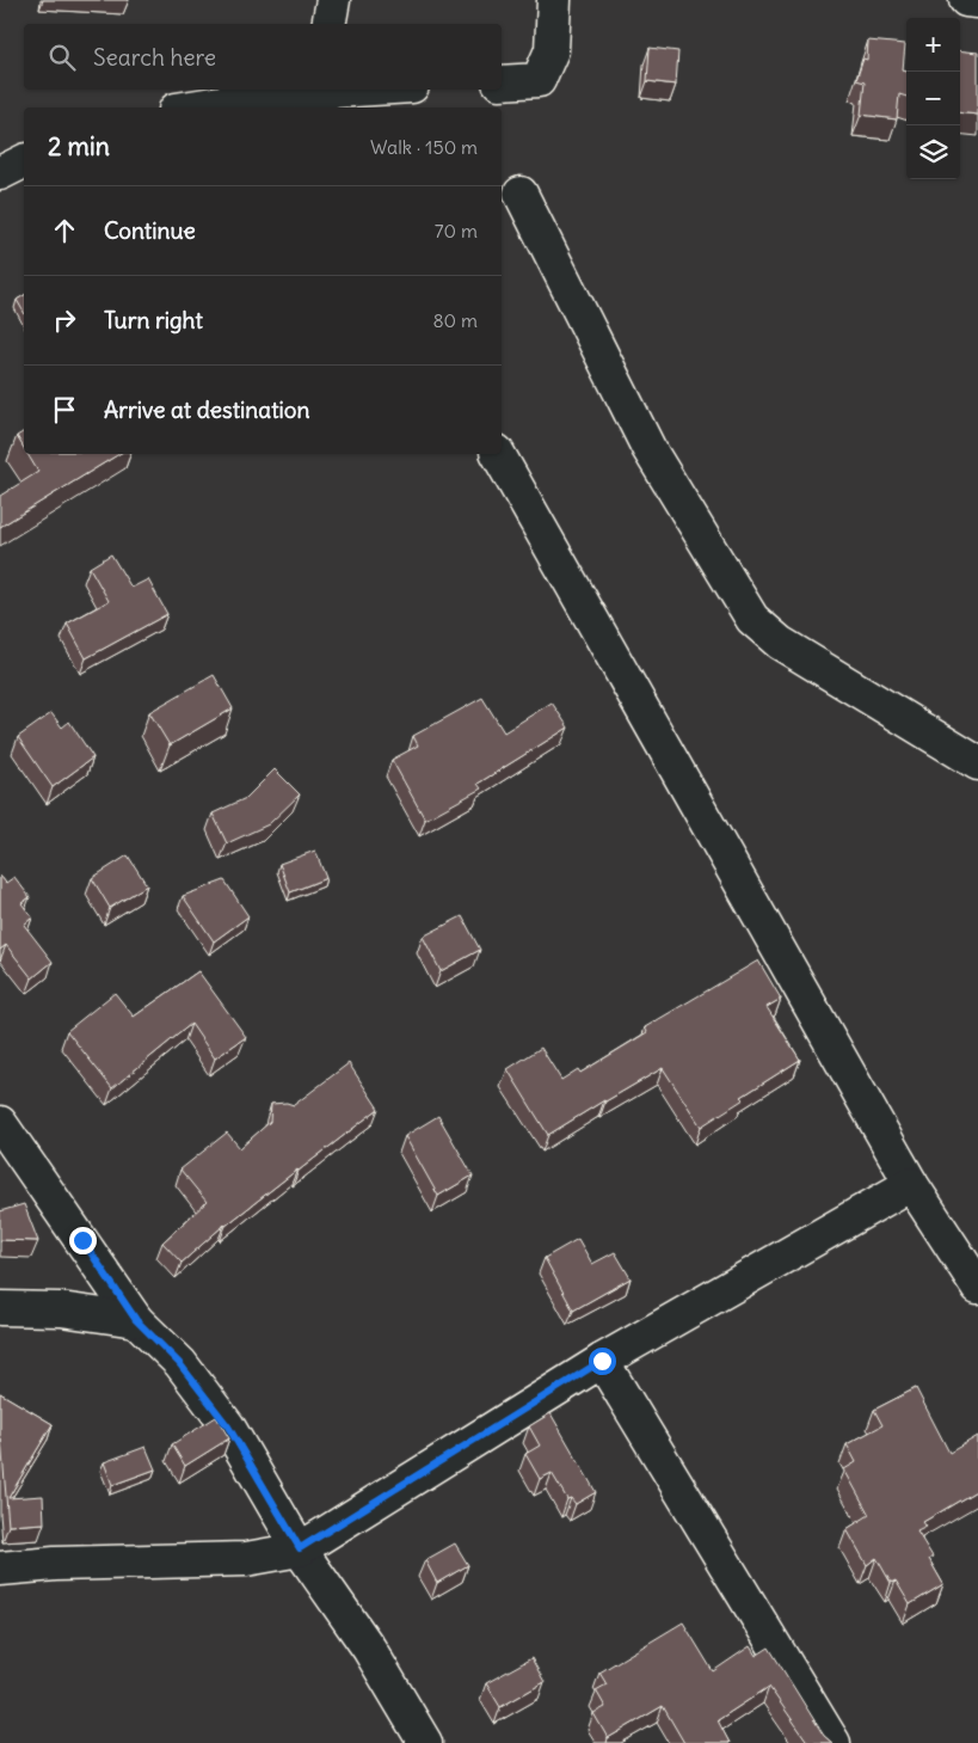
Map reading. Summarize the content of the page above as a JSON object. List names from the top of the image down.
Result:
{
  "page": {
    "map_buttons": ["+", "−"],
    "search": "Search here",
    "heading": ["2 min", "Walk · 150 m"],
    "list": [
      ["Continue", "70 m"],
      ["Turn right", "80 m"],
      "Arrive at destination"
    ]
  }
}
